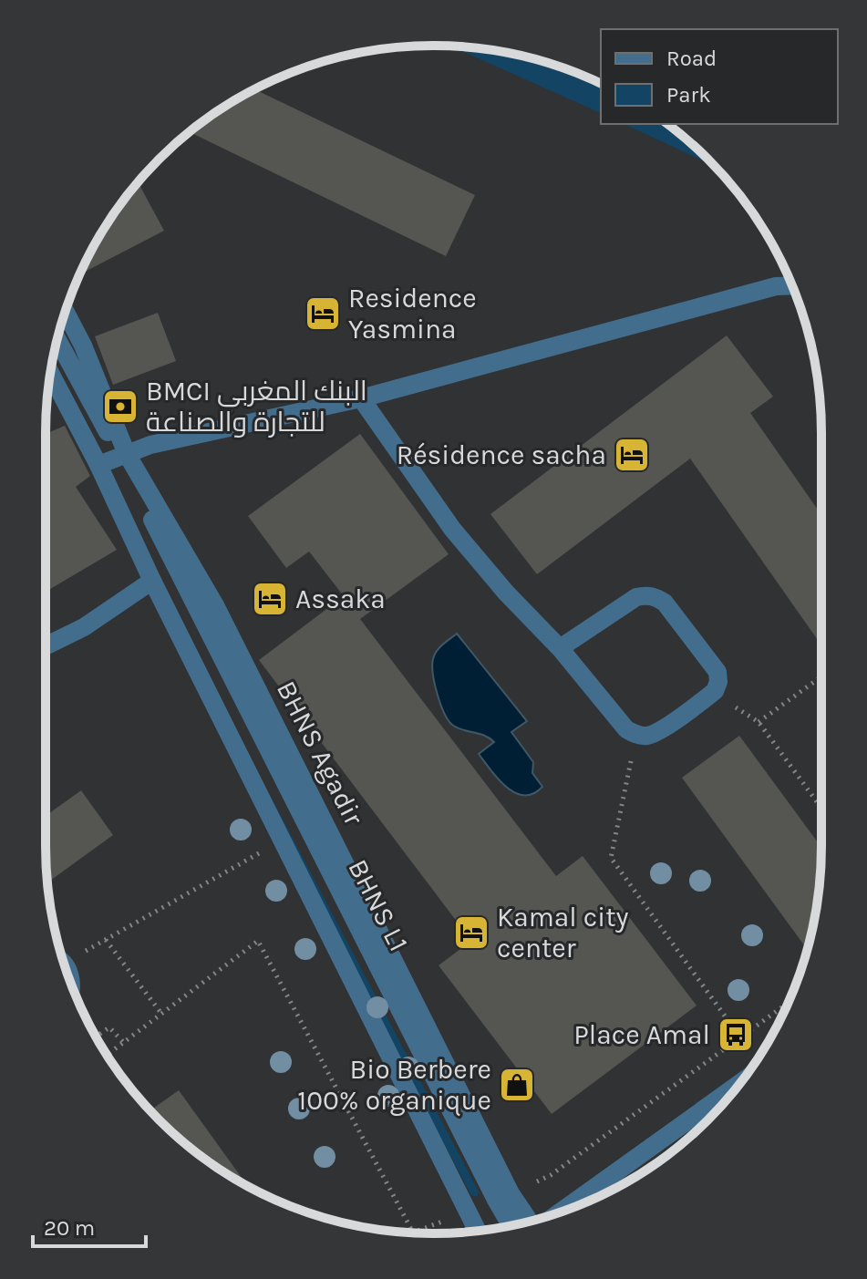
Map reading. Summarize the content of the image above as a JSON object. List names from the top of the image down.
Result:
{
  "streets": {
    "street": ["BHNS Agadir", "BHNS L1"]
  },
  "crossings": [
    ["BHNS Agadir", "BHNS L1"]
  ],
  "places": {
    "hotel": [
      "Residence Yasmina",
      "Résidence sacha",
      "Assaka",
      "Kamal city center"
    ],
    "bank": ["BMCI البنك المغربي للتجارة والصناعة"],
    "bus stop": ["Place Amal"],
    "shop": ["Bio Berbere 100% organique"]
  },
  "legend": ["Road", "Park"],
  "scale_bar": "20 m"
}
